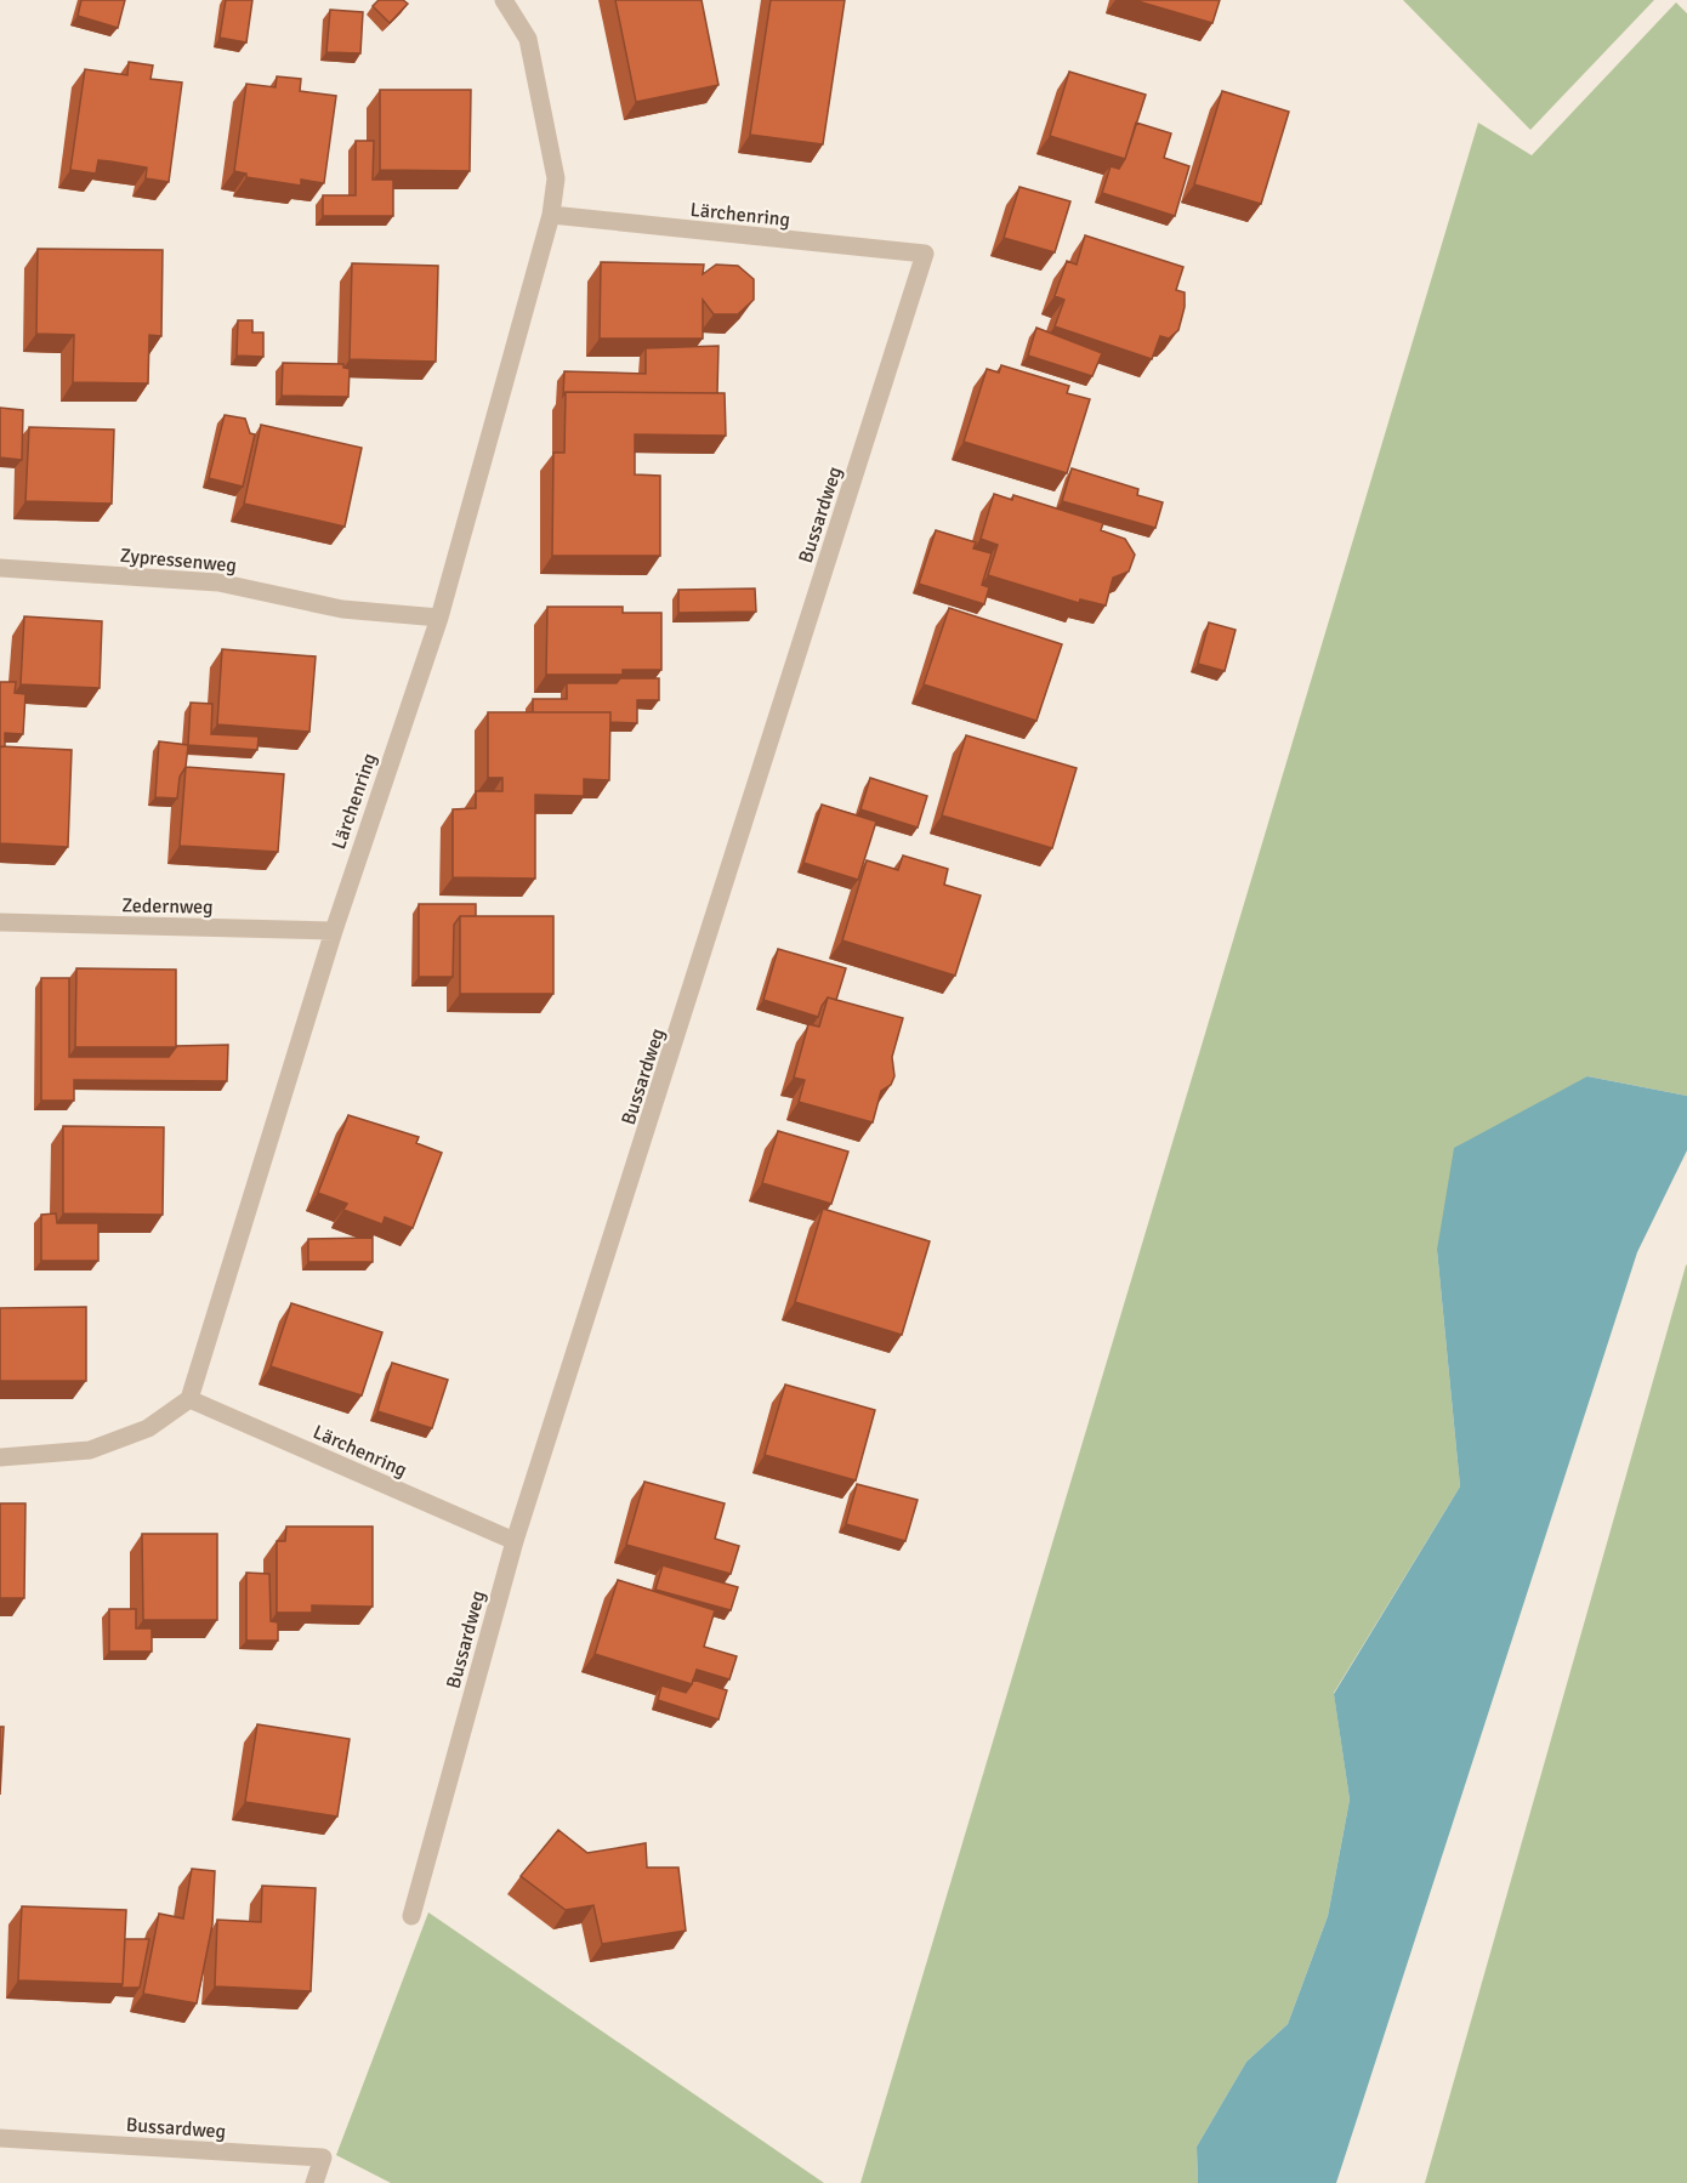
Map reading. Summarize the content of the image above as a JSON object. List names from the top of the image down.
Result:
{
  "streets": {
    "street": [
      "Lärchenring",
      "Bussardweg",
      "Zypressenweg",
      "Zedernweg"
    ]
  },
  "crossings": [
    ["Lärchenring", "Bussardweg"],
    ["Lärchenring", "Zypressenweg"],
    ["Lärchenring", "Zedernweg"]
  ]
}
